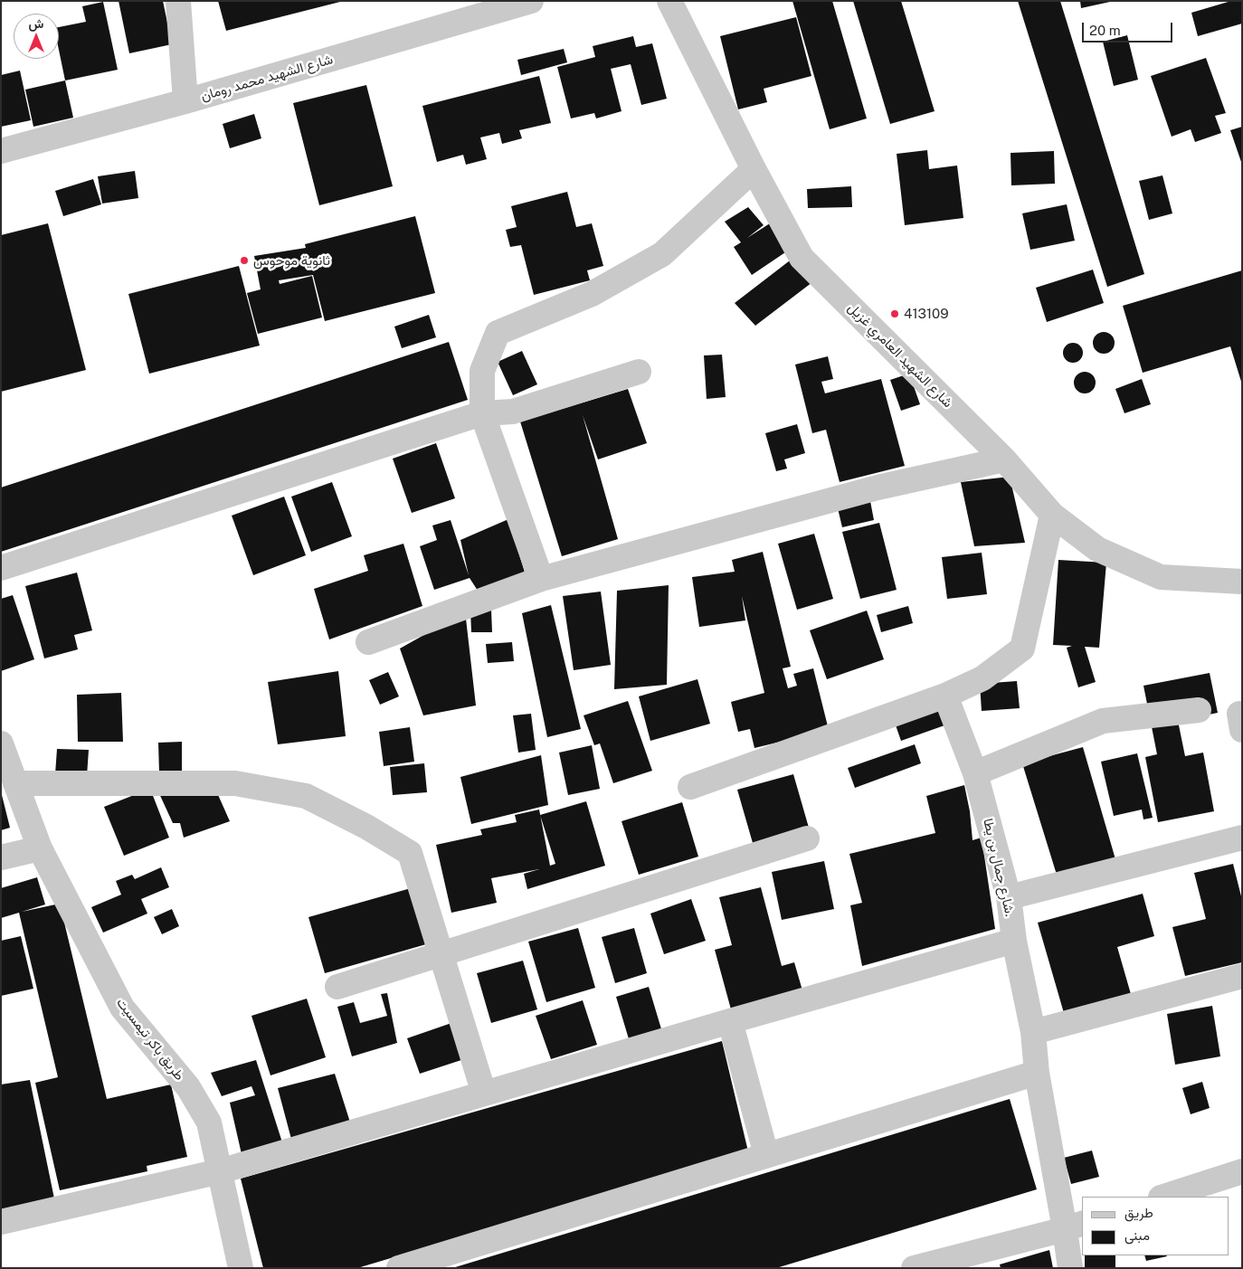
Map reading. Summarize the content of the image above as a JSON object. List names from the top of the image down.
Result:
{
  "streets": {
    "street": [
      "شارع الشهيد محمد رومان",
      "شارع الشهيد العامري غزيل",
      "شارع جمال بن يطا.",
      "طريق باكر تيمسيت"
    ]
  },
  "places": ["ثانوية موحوس", "413109"],
  "legend": ["طريق", "مبنى"],
  "scale_bar": "20 m",
  "north": "top"
}
